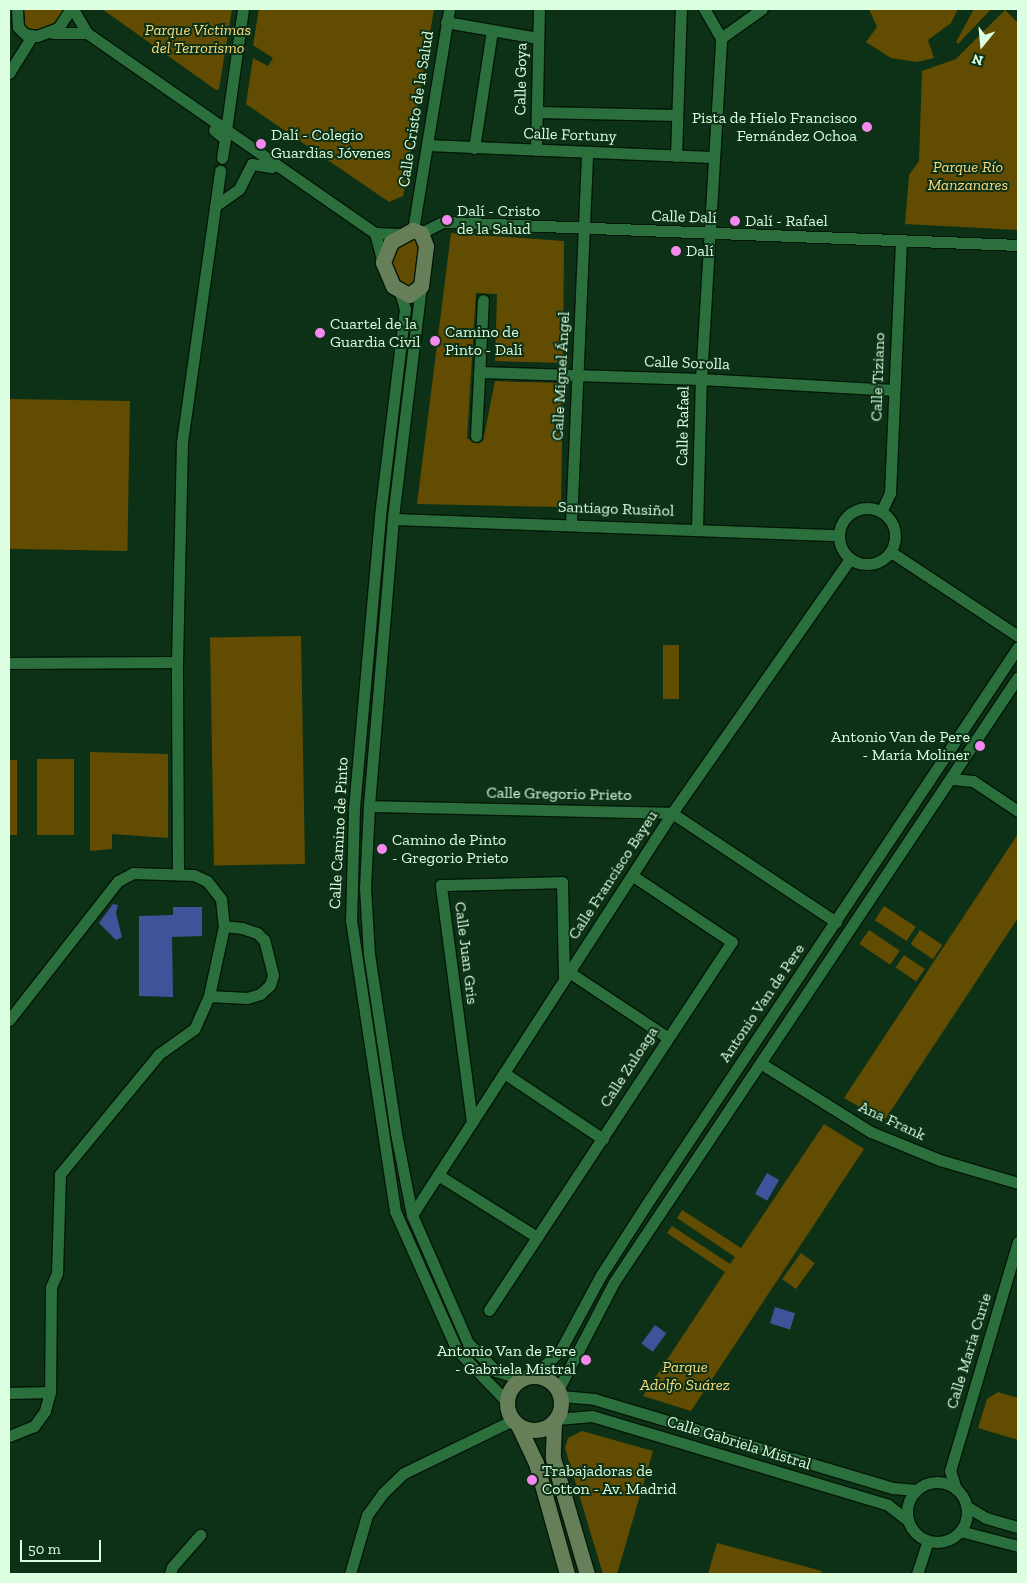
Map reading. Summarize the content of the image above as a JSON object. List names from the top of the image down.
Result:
{
  "streets": {
    "street": [
      "Calle Goya",
      "Calle Cristo de la Salud",
      "Calle Fortuny",
      "Calle Dalí",
      "Calle Sorolla",
      "Calle Miguel Ángel",
      "Calle Tiziano",
      "Calle Rafael",
      "Santiago Rusiñol",
      "Calle Gregorio Prieto",
      "Calle Camino de Pinto",
      "Calle Francisco Bayeu",
      "Calle Juan Gris",
      "Antonio Van de Pere",
      "Calle Zuloaga",
      "Ana Frank",
      "Calle María Curie",
      "Calle Gabriela Mistral"
    ]
  },
  "crossings": [
    ["Calle Goya", "Calle Fortuny"],
    ["Calle Cristo de la Salud", "Calle Fortuny"],
    ["Calle Cristo de la Salud", "Calle Dalí"],
    ["Calle Cristo de la Salud", "Calle Camino de Pinto"],
    ["Calle Fortuny", "Calle Miguel Ángel"],
    ["Calle Fortuny", "Calle Rafael"],
    ["Calle Dalí", "Calle Miguel Ángel"],
    ["Calle Dalí", "Calle Tiziano"],
    ["Calle Dalí", "Calle Rafael"],
    ["Calle Dalí", "Calle Camino de Pinto"],
    ["Calle Sorolla", "Calle Miguel Ángel"],
    ["Calle Sorolla", "Calle Tiziano"],
    ["Calle Sorolla", "Calle Rafael"],
    ["Calle Miguel Ángel", "Santiago Rusiñol"],
    ["Calle Tiziano", "Santiago Rusiñol"],
    ["Calle Tiziano", "Calle Francisco Bayeu"],
    ["Calle Rafael", "Santiago Rusiñol"],
    ["Santiago Rusiñol", "Calle Camino de Pinto"],
    ["Santiago Rusiñol", "Calle Francisco Bayeu"],
    ["Calle Gregorio Prieto", "Calle Camino de Pinto"],
    ["Calle Gregorio Prieto", "Calle Francisco Bayeu"],
    ["Calle Camino de Pinto", "Calle Francisco Bayeu"],
    ["Calle Camino de Pinto", "Antonio Van de Pere"],
    ["Calle Camino de Pinto", "Calle Gabriela Mistral"],
    ["Calle Francisco Bayeu", "Calle Juan Gris"],
    ["Calle Francisco Bayeu", "Calle Zuloaga"],
    ["Antonio Van de Pere", "Ana Frank"],
    ["Antonio Van de Pere", "Calle Gabriela Mistral"]
  ],
  "parks": ["Parque Víctimas del Terrorismo", "Parque Río Manzanares", "Parque Adolfo Suárez"],
  "places": [
    "Pista de Hielo Francisco Fernández Ochoa",
    "Dalí - Colegio Guardias Jóvenes",
    "Dalí - Cristo de la Salud",
    "Dalí - Rafael",
    "Dalí",
    "Cuartel de la Guardia Civil",
    "Camino de Pinto - Dalí",
    "Antonio Van de Pere - María Moliner",
    "Camino de Pinto - Gregorio Prieto",
    "Antonio Van de Pere - Gabriela Mistral",
    "Trabajadoras de Cotton - Av. Madrid"
  ],
  "scale_bar": "50 m",
  "north": "bottom"
}
